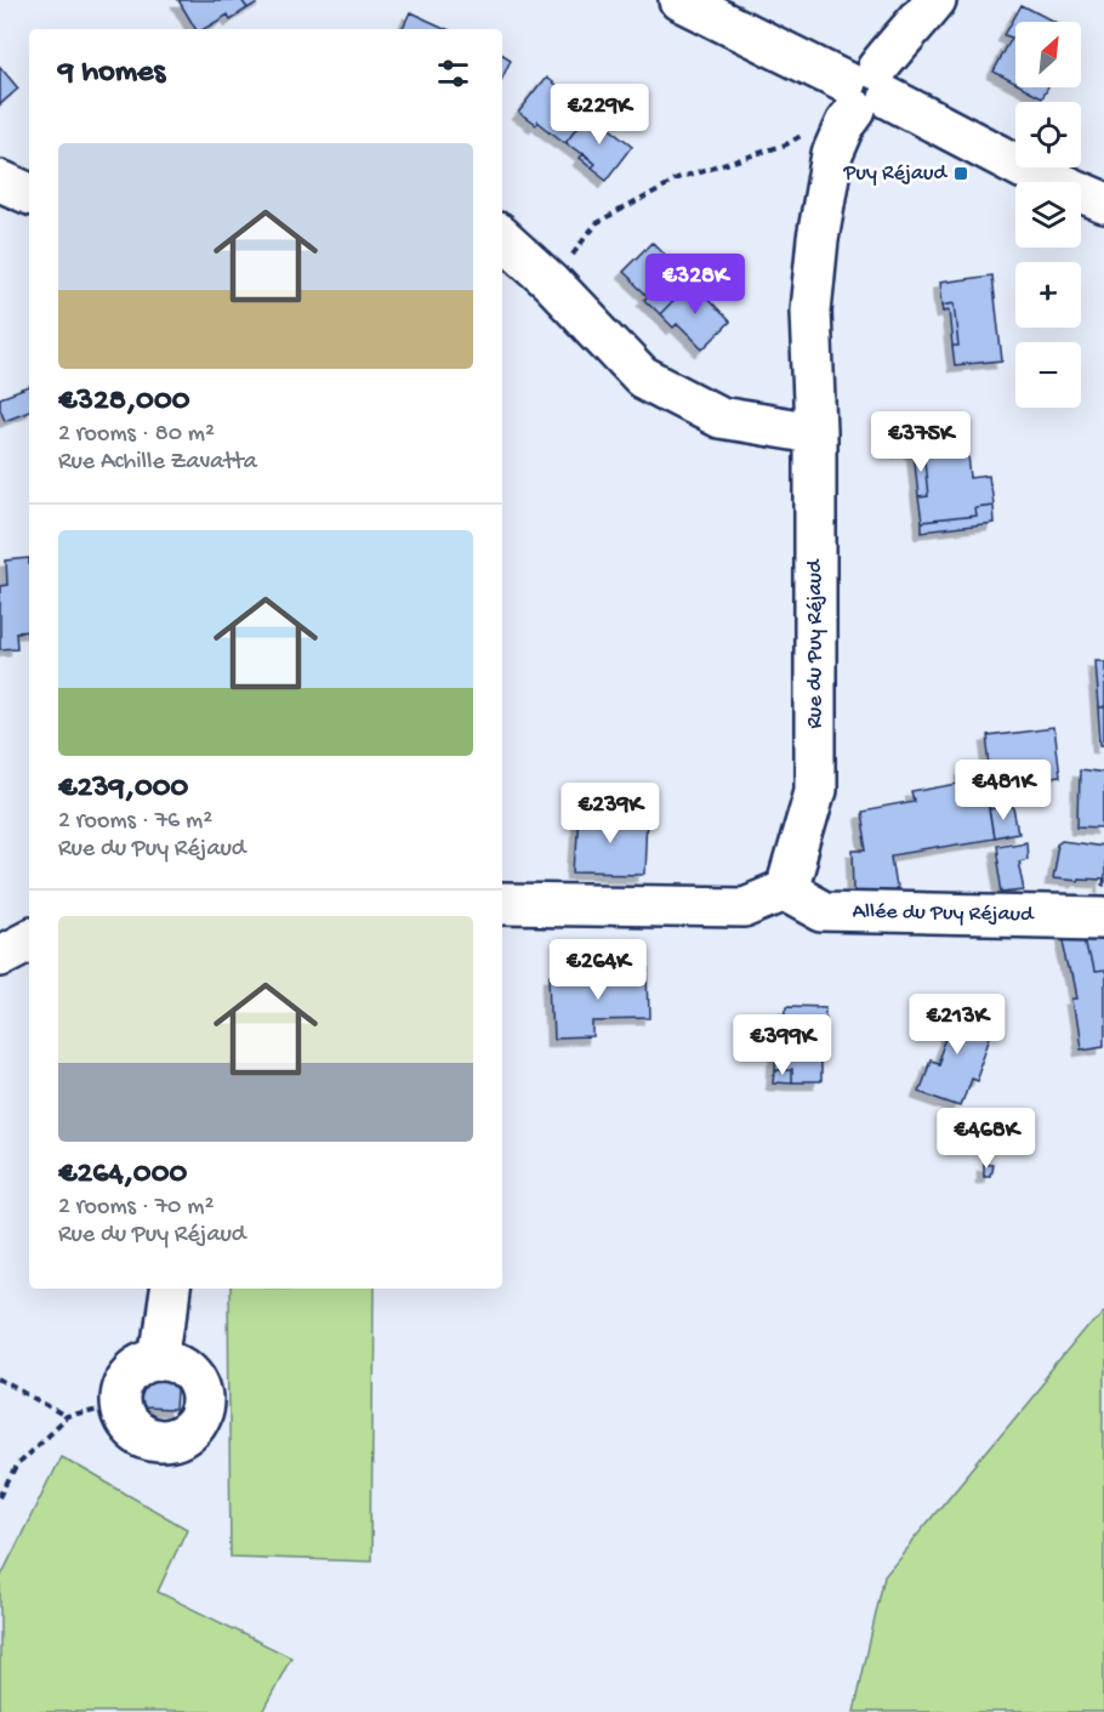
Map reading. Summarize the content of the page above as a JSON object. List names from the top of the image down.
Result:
{
  "streets": {
    "street": ["Rue du Puy Réjaud", "Allée du Puy Réjaud"]
  },
  "crossings": [
    ["Rue du Puy Réjaud", "Allée du Puy Réjaud"]
  ],
  "places": {
    "transit": ["Puy Réjaud"]
  },
  "north": "top right",
  "page": {
    "map_buttons": ["+", "−"],
    "heading": "9 homes",
    "price": [
      "€229K",
      "€328K",
      "€375K",
      "€481K",
      "€239K",
      "€264K",
      "€213K",
      "€399K",
      "€468K"
    ],
    "list": [
      {
        "name": "€328,000",
        "note": "2 rooms · 80 m² · Rue Achille Zavatta"
      },
      {
        "name": "€239,000",
        "note": "2 rooms · 76 m² · Rue du Puy Réjaud"
      },
      {
        "name": "€264,000",
        "note": "2 rooms · 70 m² · Rue du Puy Réjaud"
      }
    ]
  }
}
